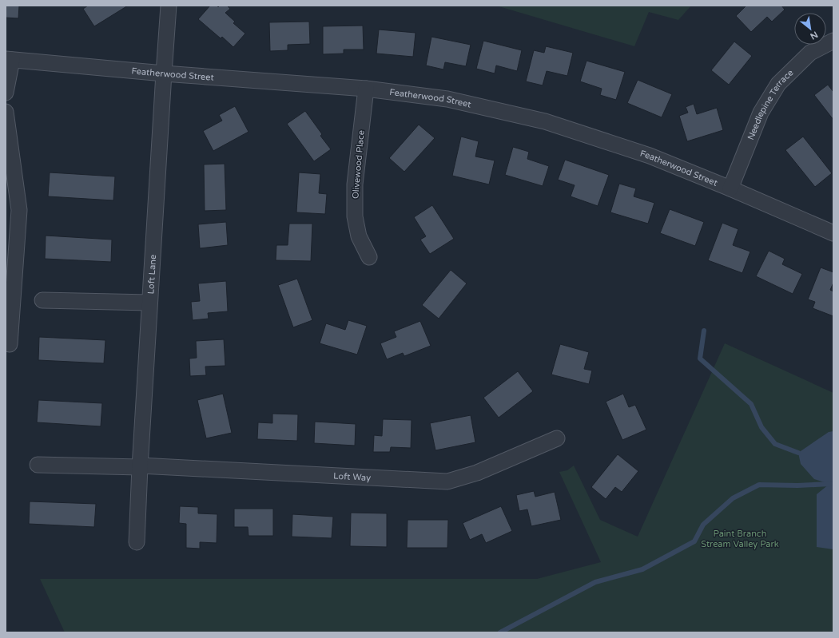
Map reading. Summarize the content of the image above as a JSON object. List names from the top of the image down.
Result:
{
  "streets": {
    "street": [
      "Featherwood Street",
      "Needlepine Terrace",
      "Olivewood Place",
      "Loft Lane",
      "Loft Way"
    ]
  },
  "crossings": [
    ["Featherwood Street", "Needlepine Terrace"],
    ["Featherwood Street", "Olivewood Place"],
    ["Featherwood Street", "Loft Lane"],
    ["Loft Lane", "Loft Way"]
  ],
  "parks": ["Paint Branch Stream Valley Park"],
  "north": "bottom right"
}
